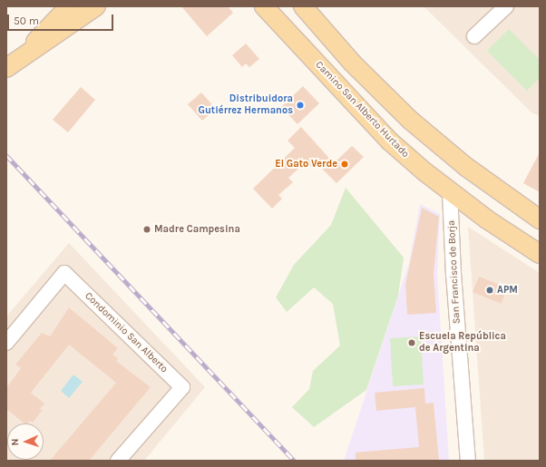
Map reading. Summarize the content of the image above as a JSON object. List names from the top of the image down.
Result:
{
  "streets": {
    "main road": ["Camino San Alberto Hurtado"],
    "street": ["San Francisco de Borja", "Condominio San Alberto"]
  },
  "crossings": [
    ["Camino San Alberto Hurtado", "San Francisco de Borja"]
  ],
  "places": [
    "Distribuidora Gutiérrez Hermanos",
    "El Gato Verde",
    "Madre Campesina",
    "APM",
    "Escuela República de Argentina"
  ],
  "scale_bar": "50 m",
  "north": "left"
}
